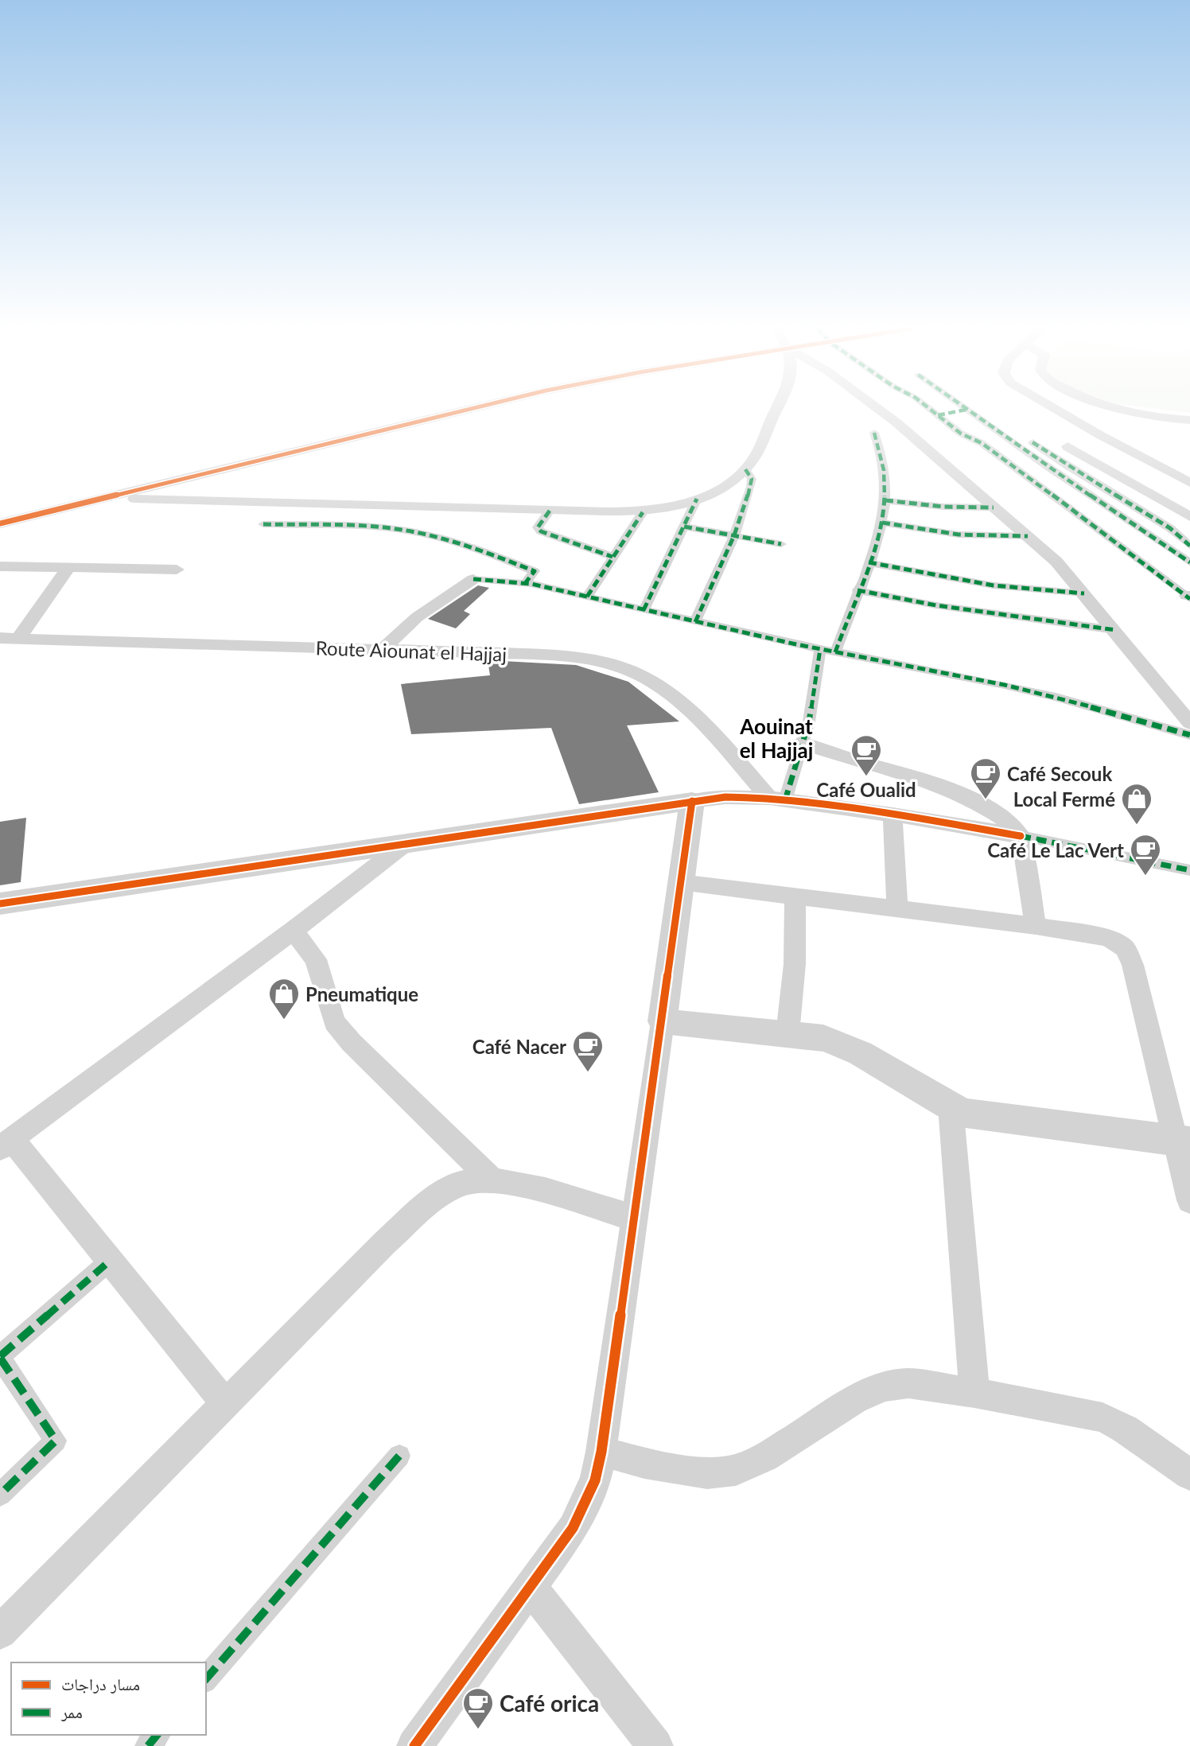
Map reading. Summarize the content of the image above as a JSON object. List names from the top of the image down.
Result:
{
  "streets": {
    "street": ["Route Aiounat el Hajjaj"]
  },
  "districts": ["Aouinat el Hajjaj"],
  "places": {
    "cafe": [
      "Café Oualid",
      "Café Secouk",
      "Café Le Lac Vert",
      "Café Nacer",
      "Café orica"
    ],
    "shop": ["Local Fermé", "Pneumatique"]
  },
  "legend": ["مسار دراجات", "ممر"]
}
